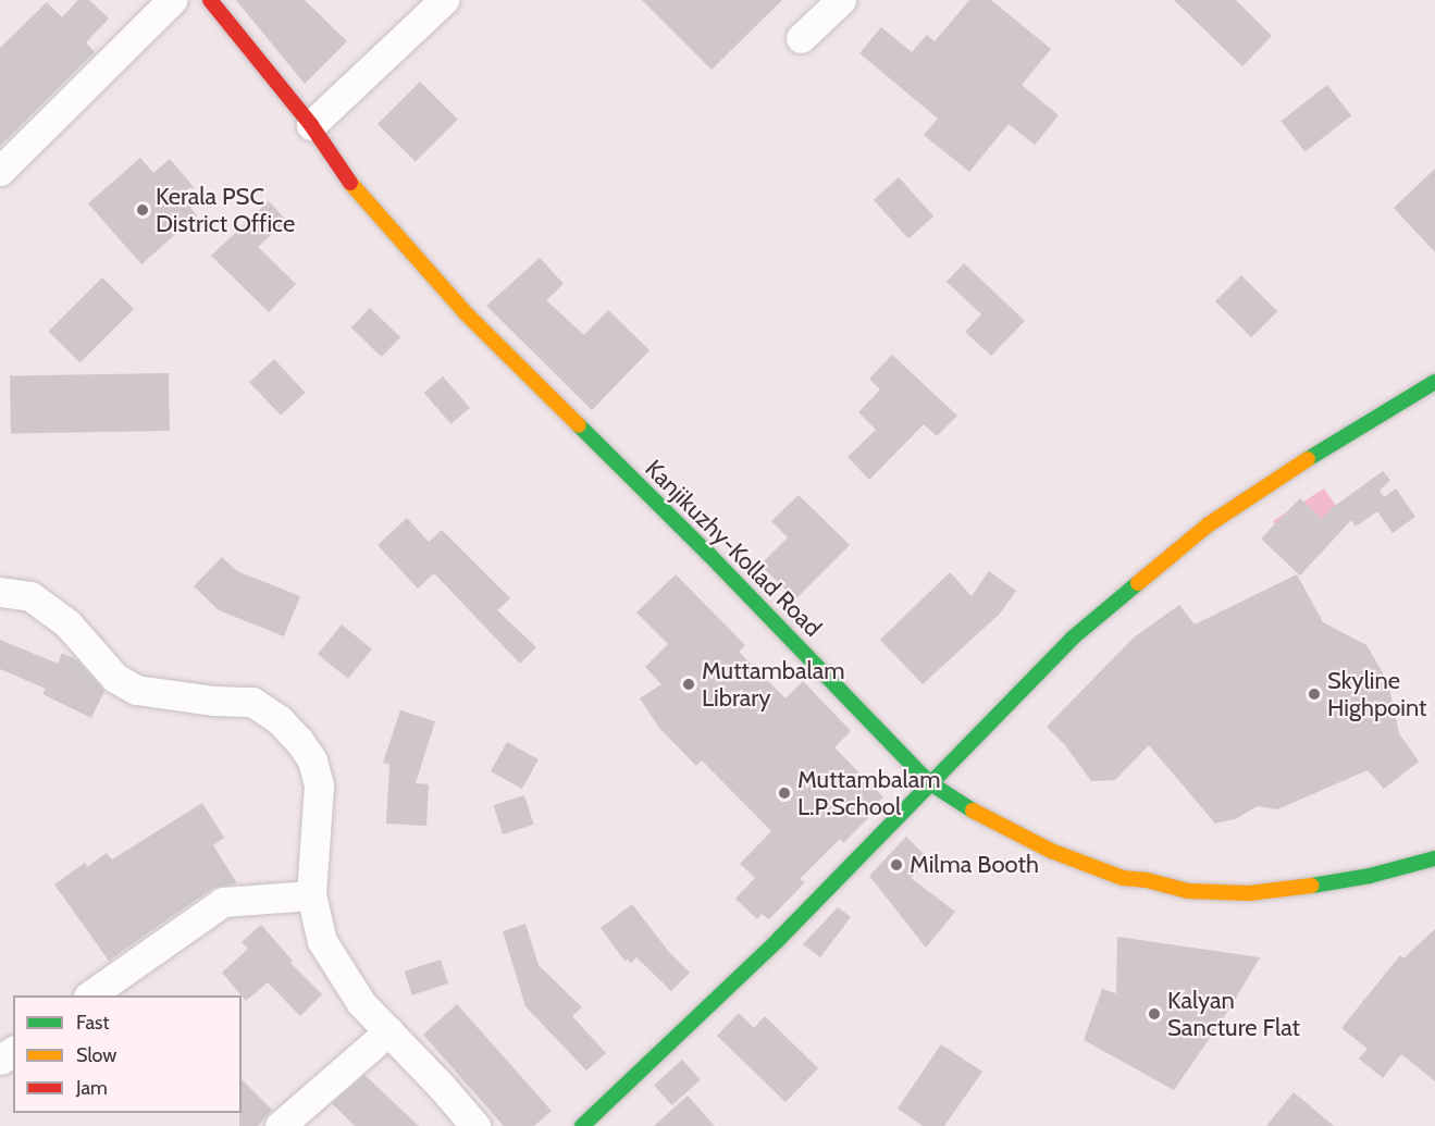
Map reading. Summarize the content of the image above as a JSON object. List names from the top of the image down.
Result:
{
  "streets": {
    "main road": ["Kanjikuzhy-Kollad Road"]
  },
  "places": [
    "Kerala PSC District Office",
    "Muttambalam Library",
    "Skyline Highpoint",
    "Muttambalam L.P.School",
    "Milma Booth",
    "Kalyan Sancture Flat"
  ],
  "legend": ["Fast", "Slow", "Jam"]
}
